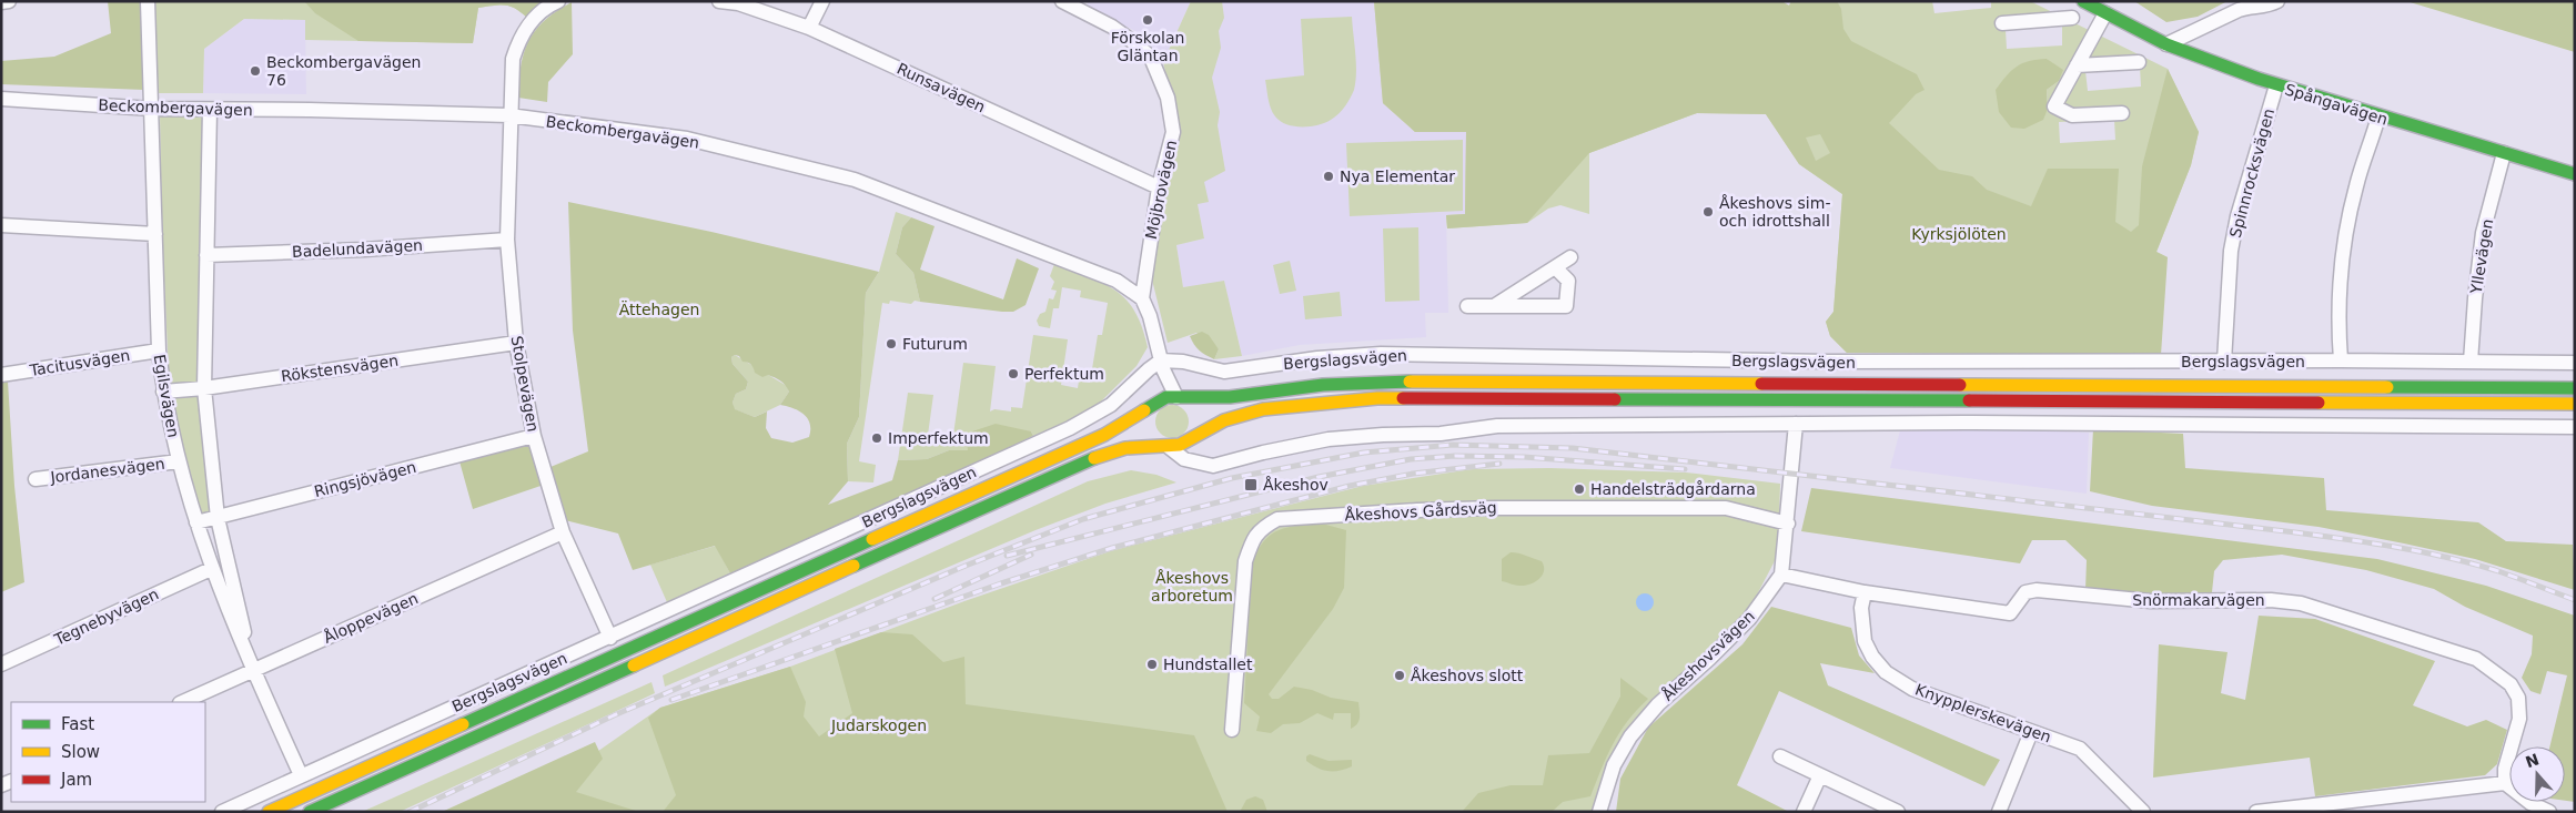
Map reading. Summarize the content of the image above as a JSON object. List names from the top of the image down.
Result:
{
  "streets": {
    "main road": ["Spångavägen", "Bergslagsvägen"],
    "street": [
      "Runsavägen",
      "Beckombergavägen",
      "Spinnrocksvägen",
      "Möjbrovägen",
      "Badelundavägen",
      "Yllevägen",
      "Tacitusvägen",
      "Rökstensvägen",
      "Stolpevägen",
      "Egilsvägen",
      "Jordanesvägen",
      "Ringsjövägen",
      "Åkeshovs Gårdsväg",
      "Snörmakarvägen",
      "Tegnebyvägen",
      "Åloppevägen",
      "Åkeshovsvägen",
      "Knypplerskevägen"
    ]
  },
  "crossings": [
    ["Runsavägen", "Möjbrovägen"],
    ["Spångavägen", "Spinnrocksvägen"],
    ["Spångavägen", "Yllevägen"],
    ["Beckombergavägen", "Möjbrovägen"],
    ["Beckombergavägen", "Stolpevägen"],
    ["Beckombergavägen", "Egilsvägen"],
    ["Spinnrocksvägen", "Bergslagsvägen"],
    ["Badelundavägen", "Stolpevägen"],
    ["Badelundavägen", "Egilsvägen"],
    ["Yllevägen", "Bergslagsvägen"],
    ["Bergslagsvägen", "Stolpevägen"],
    ["Bergslagsvägen", "Egilsvägen"],
    ["Tacitusvägen", "Egilsvägen"],
    ["Rökstensvägen", "Stolpevägen"],
    ["Rökstensvägen", "Egilsvägen"],
    ["Stolpevägen", "Ringsjövägen"],
    ["Stolpevägen", "Åloppevägen"],
    ["Egilsvägen", "Jordanesvägen"],
    ["Egilsvägen", "Ringsjövägen"],
    ["Egilsvägen", "Tegnebyvägen"],
    ["Egilsvägen", "Åloppevägen"],
    ["Åkeshovs Gårdsväg", "Åkeshovsvägen"],
    ["Snörmakarvägen", "Åkeshovsvägen"],
    ["Snörmakarvägen", "Knypplerskevägen"]
  ],
  "parks": [
    "Kyrksjölöten",
    "Ättehagen",
    "Åkeshovs arboretum",
    "Judarskogen"
  ],
  "places": {
    "other": [
      "Förskolan Gläntan",
      "Beckombergavägen 76",
      "Nya Elementar",
      "Åkeshovs sim- och idrottshall",
      "Futurum",
      "Perfektum",
      "Imperfektum",
      "Handelsträdgårdarna",
      "Hundstallet",
      "Åkeshovs slott"
    ],
    "transit": ["Åkeshov"]
  },
  "legend": ["Fast", "Slow", "Jam"],
  "north": "top"
}
